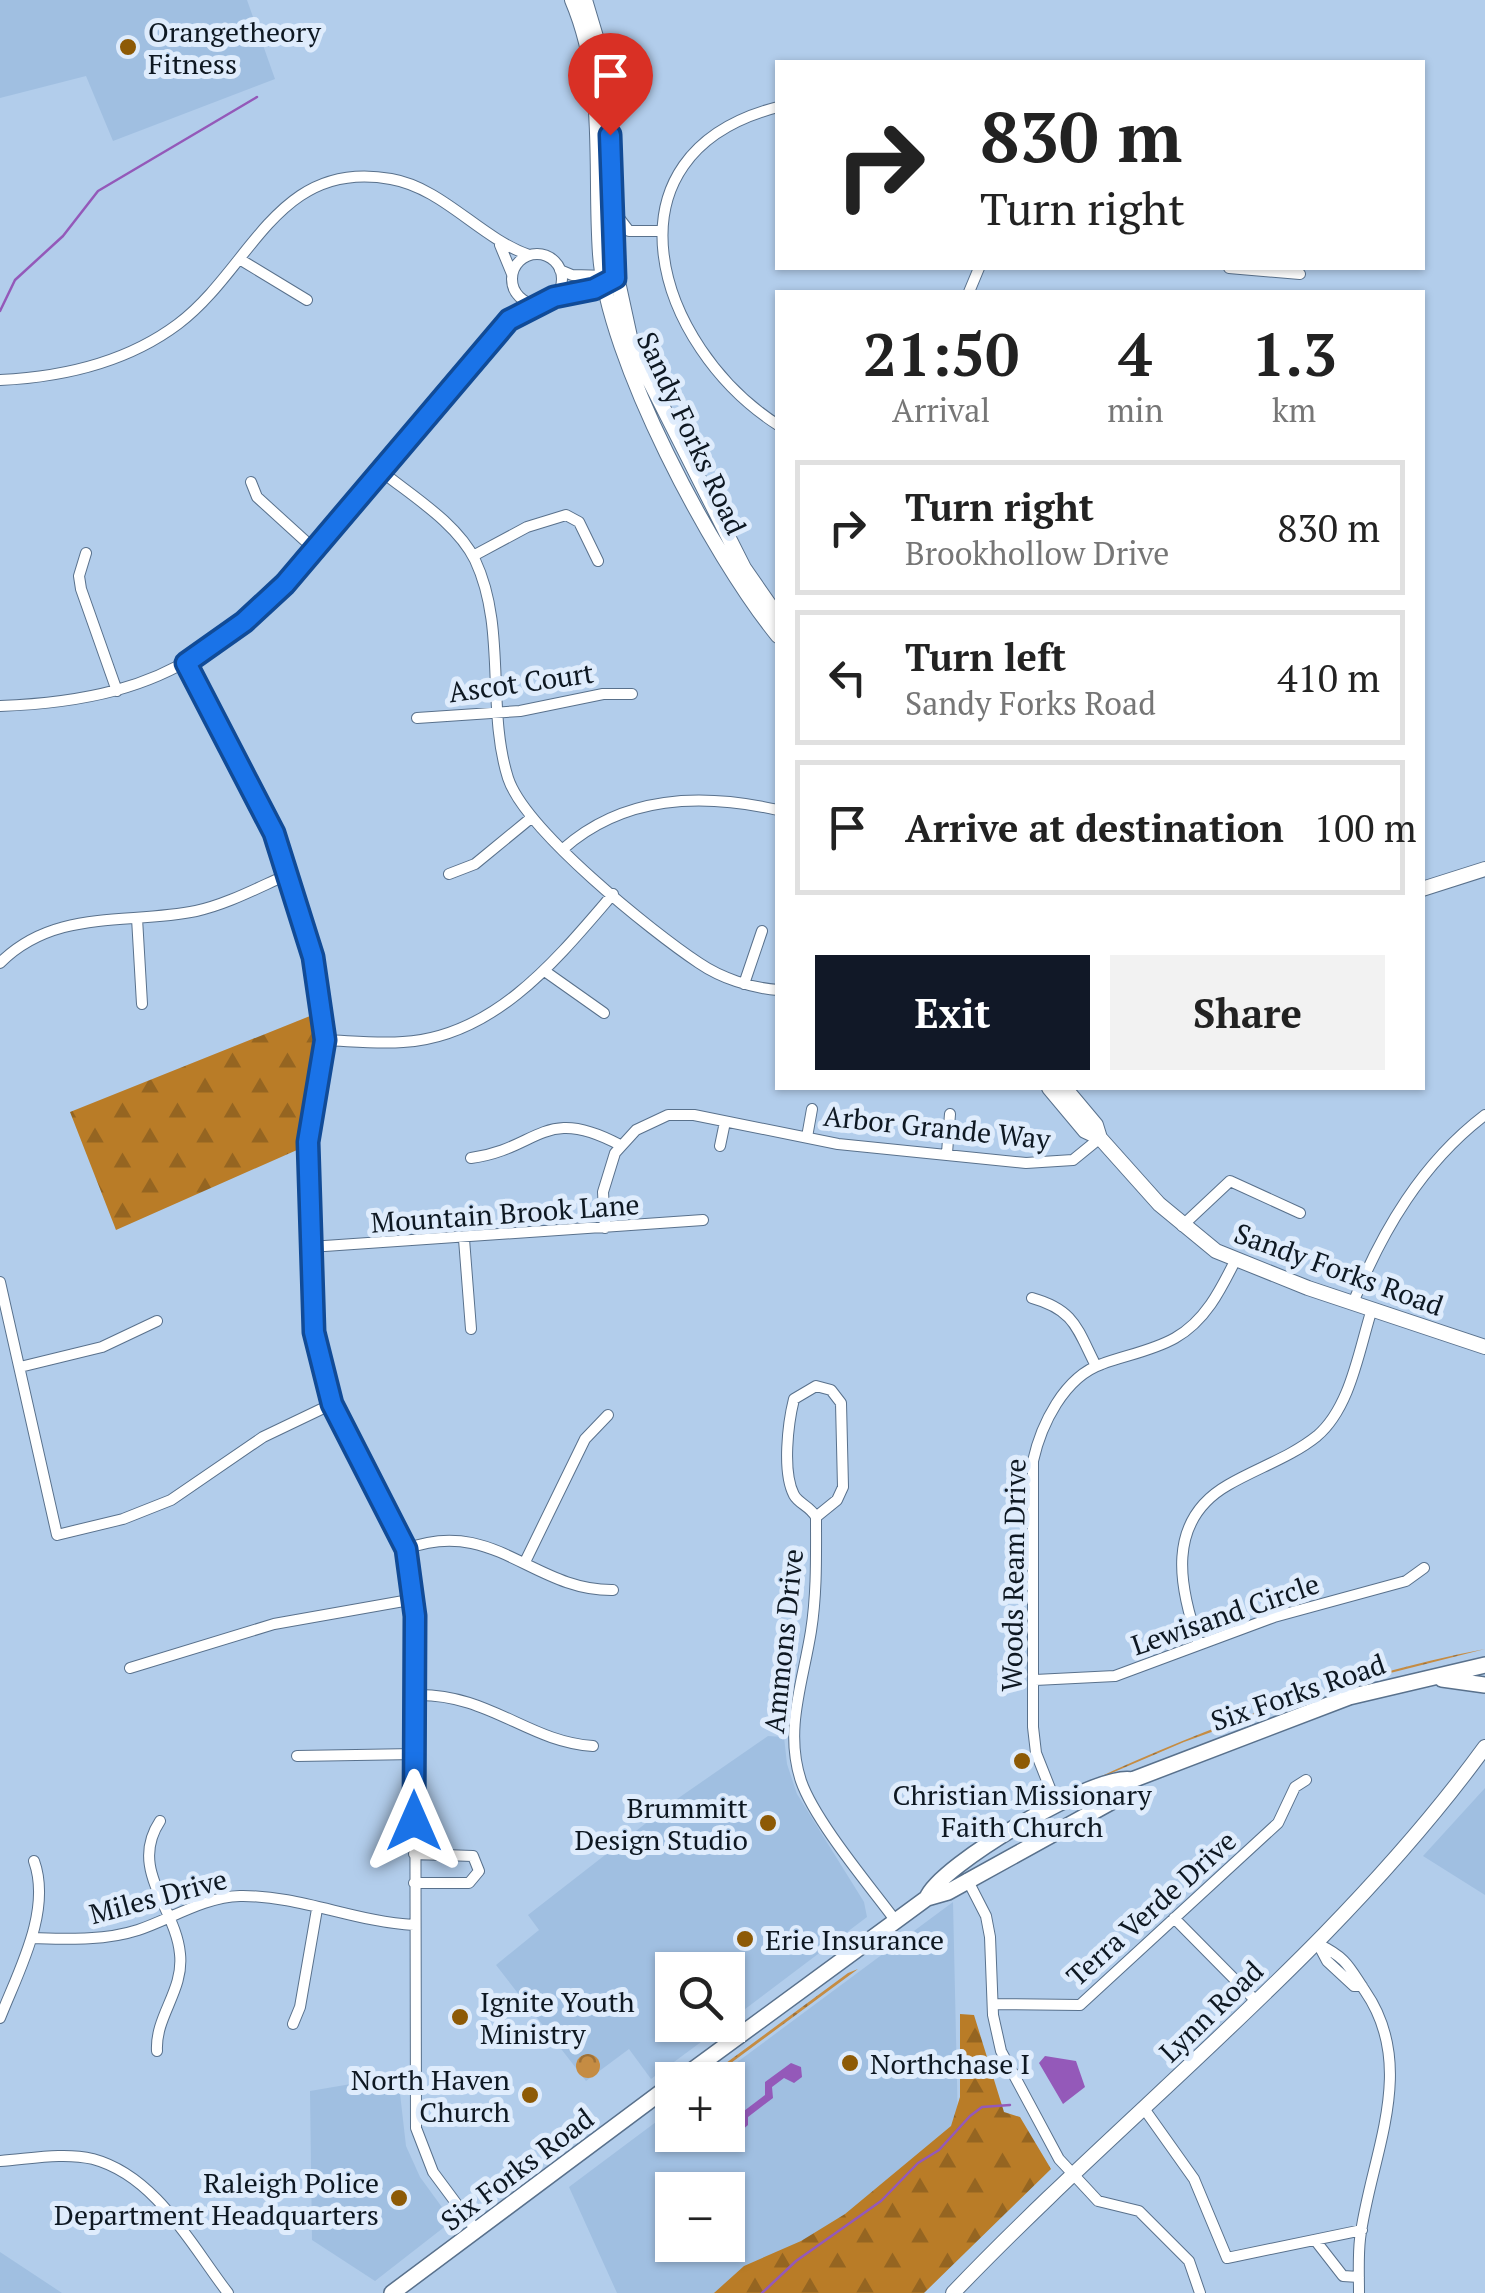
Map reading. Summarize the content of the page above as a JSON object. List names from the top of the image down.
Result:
{
  "streets": {
    "main road": ["Six Forks Road"],
    "street": [
      "Sandy Forks Road",
      "Ascot Court",
      "Arbor Grande Way",
      "Mountain Brook Lane",
      "Woods Ream Drive",
      "Lewisand Circle",
      "Ammons Drive",
      "Miles Drive",
      "Terra Verde Drive",
      "Lynn Road"
    ]
  },
  "crossings": [
    ["Sandy Forks Road", "Arbor Grande Way"],
    ["Sandy Forks Road", "Woods Ream Drive"],
    ["Woods Ream Drive", "Lewisand Circle"],
    ["Woods Ream Drive", "Six Forks Road"],
    ["Ammons Drive", "Six Forks Road"]
  ],
  "places": [
    "Orangetheory Fitness",
    "Christian Missionary Faith Church",
    "Brummitt Design Studio",
    "Erie Insurance",
    "Ignite Youth Ministry",
    "Northchase I",
    "North Haven Church",
    "Raleigh Police Department Headquarters"
  ],
  "page": {
    "turn": ["830 m", "Turn right"],
    "eta": [
      "21:50",
      "Arrival",
      "4",
      "min",
      "1.3",
      "km"
    ],
    "list": [
      {
        "name": "Turn right",
        "note": "Brookhollow Drive",
        "value": "830 m"
      },
      {
        "name": "Turn left",
        "note": "Sandy Forks Road",
        "value": "410 m"
      },
      {
        "name": "Arrive at destination",
        "value": "100 m"
      }
    ],
    "buttons": ["Exit", "Share"],
    "map_buttons": ["+", "−"]
  }
}
